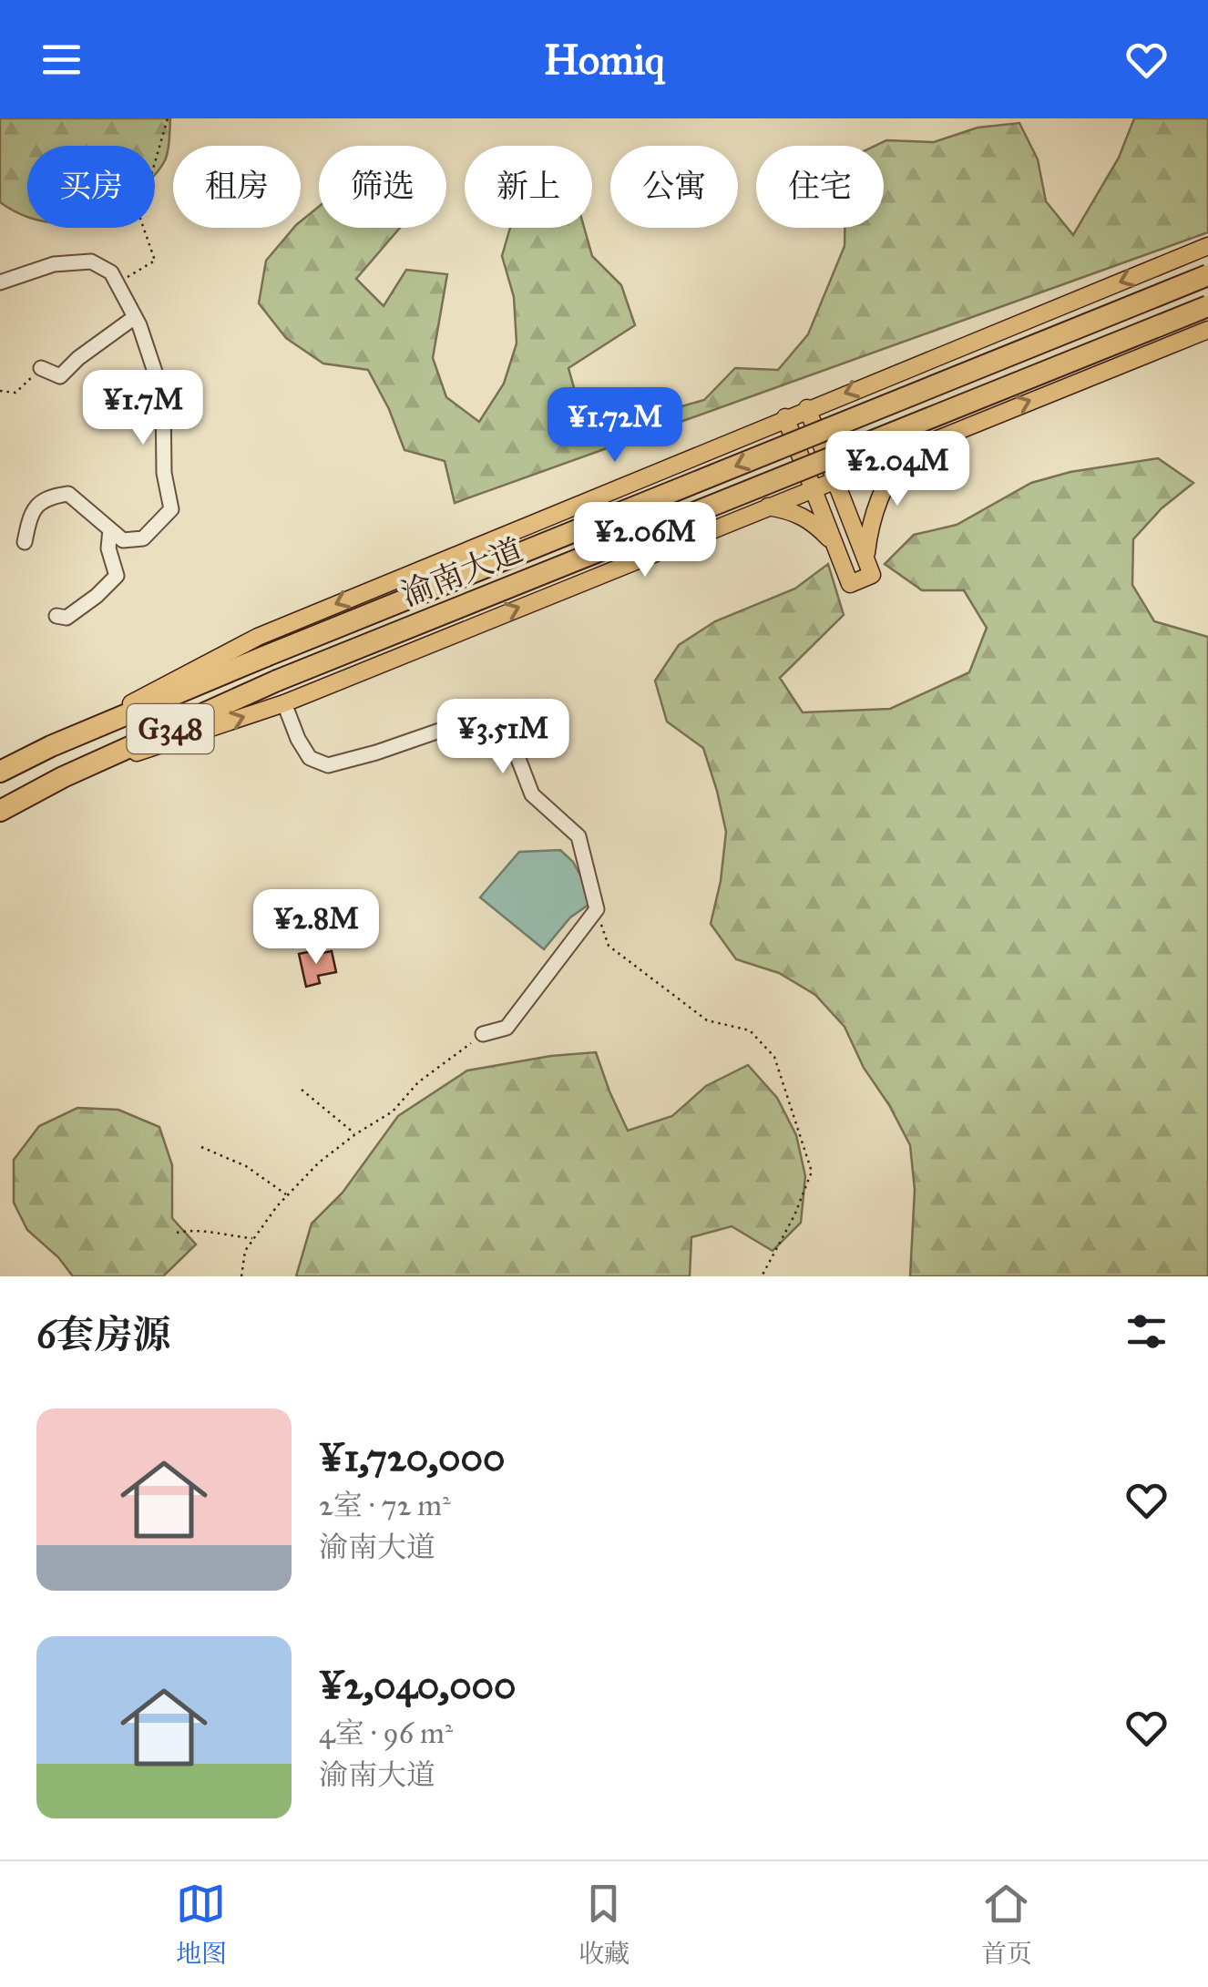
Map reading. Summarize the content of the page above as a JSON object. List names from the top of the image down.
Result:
{
  "streets": {
    "highway": ["渝南大道", "G348"]
  },
  "page": {
    "header": "Homiq",
    "chip": [
      "买房",
      "租房",
      "筛选",
      "新上",
      "公寓",
      "住宅"
    ],
    "price": [
      "¥1.7M",
      "¥1.72M",
      "¥2.04M",
      "¥2.06M",
      "¥3.51M",
      "¥2.8M"
    ],
    "heading": "6套房源",
    "list": [
      {
        "name": "¥1,720,000",
        "note": "2室 · 72 m² · 渝南大道"
      },
      {
        "name": "¥2,040,000",
        "note": "4室 · 96 m² · 渝南大道"
      }
    ],
    "tabs": ["地图", "收藏", "首页"]
  }
}
